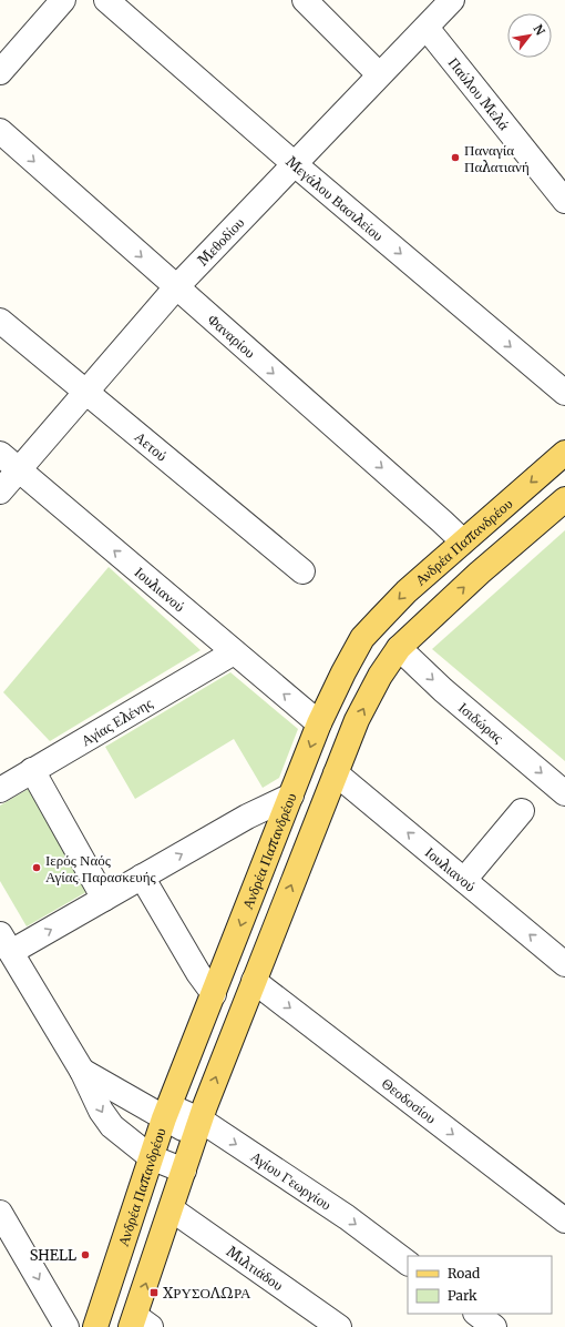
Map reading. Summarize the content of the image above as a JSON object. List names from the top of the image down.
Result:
{
  "streets": {
    "main road": ["Ανδρέα Παπανδρέου"],
    "street": [
      "Παύλου Μελά",
      "Μεγάλου Βασιλείου",
      "Μεθοδίου",
      "Φαναρίου",
      "Αετού",
      "Ιουλιανού",
      "Αγίας Ελένης",
      "Ισιδώρας",
      "Θεοδοσίου",
      "Αγίου Γεωργίου",
      "Μιλτιάδου"
    ]
  },
  "crossings": [
    ["Παύλου Μελά", "Μεθοδίου"],
    ["Μεγάλου Βασιλείου", "Μεθοδίου"],
    ["Μεθοδίου", "Φαναρίου"],
    ["Μεθοδίου", "Αετού"],
    ["Μεθοδίου", "Ιουλιανού"],
    ["Φαναρίου", "Ανδρέα Παπανδρέου"],
    ["Ανδρέα Παπανδρέου", "Ιουλιανού"],
    ["Ανδρέα Παπανδρέου", "Αγίου Γεωργίου"],
    ["Ιουλιανού", "Αγίας Ελένης"]
  ],
  "one_way": [
    "Μεγάλου Βασιλείου",
    "Φαναρίου",
    "Ιουλιανού",
    "Ισιδώρας",
    "Θεοδοσίου"
  ],
  "places": {
    "other": ["Παναγία Παλατιανή", "Ιερός Ναός Αγίας Παρασκευής", "SHELL"],
    "transit": ["ΧΡΥΣΟΛΩΡΑ"]
  },
  "legend": ["Road", "Park"],
  "north": "top right"
}
